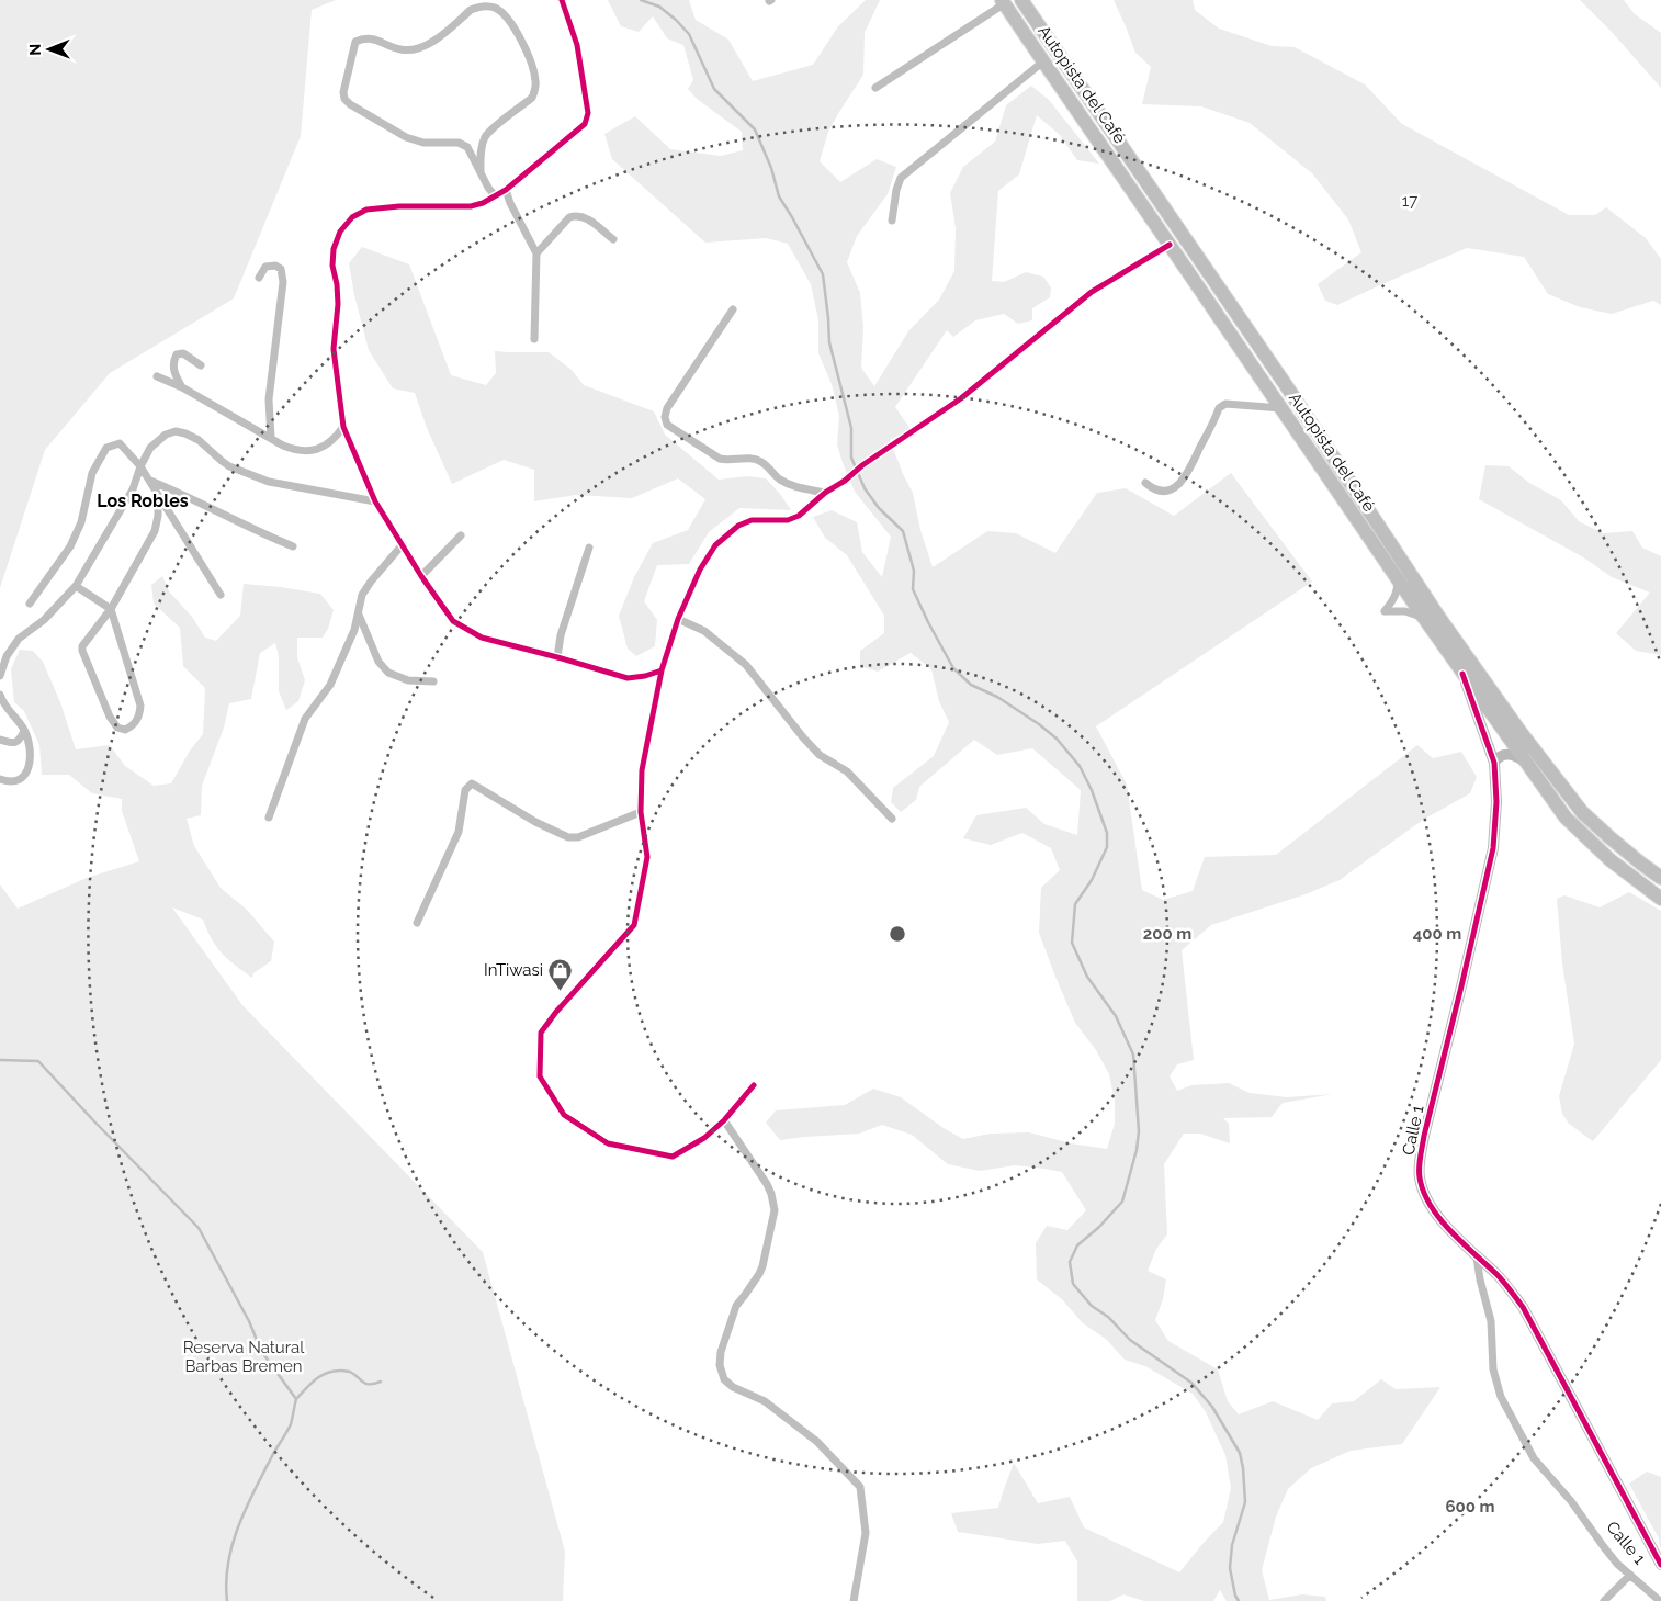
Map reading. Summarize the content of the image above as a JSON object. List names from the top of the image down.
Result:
{
  "streets": {
    "highway": ["Autopista del Café"],
    "street": ["Calle 1"]
  },
  "crossings": [
    ["Autopista del Café", "Calle 1"]
  ],
  "districts": ["Los Robles"],
  "parks": ["17", "Reserva Natural Barbas Bremen"],
  "places": {
    "shop": ["InTiwasi"]
  },
  "north": "left",
  "rings": ["200 m", "400 m", "600 m"]
}
